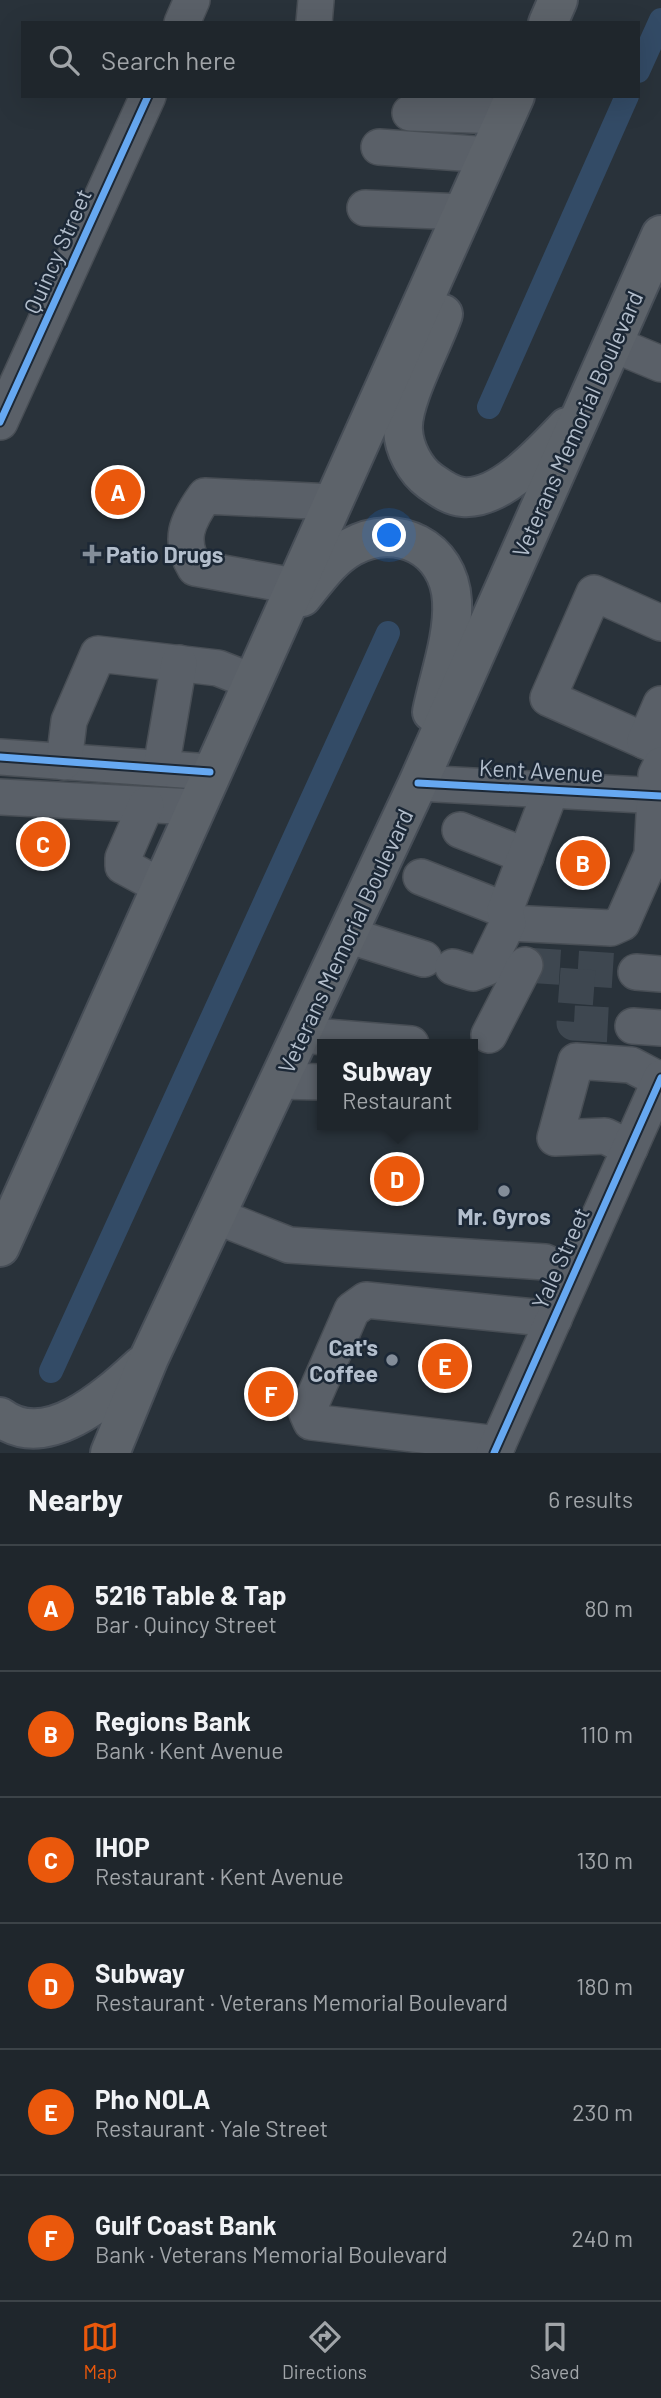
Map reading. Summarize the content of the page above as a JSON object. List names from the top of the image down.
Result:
{
  "streets": {
    "main road": ["Veterans Memorial Boulevard"],
    "street": ["Quincy Street", "Kent Avenue", "Yale Street"]
  },
  "crossings": [
    ["Veterans Memorial Boulevard", "Kent Avenue"]
  ],
  "places": {
    "health": ["Patio Drugs"],
    "other": ["Mr. Gyros", "Cat's Coffee"]
  },
  "page": {
    "search": "Search here",
    "pins": [
      "A",
      "C",
      "B",
      "D",
      "E",
      "F"
    ],
    "popup": ["Subway", "Restaurant"],
    "heading": ["Nearby", "6 results"],
    "list": [
      {
        "mark": "A",
        "name": "5216 Table & Tap",
        "note": "Bar · Quincy Street",
        "value": "80 m"
      },
      {
        "mark": "B",
        "name": "Regions Bank",
        "note": "Bank · Kent Avenue",
        "value": "110 m"
      },
      {
        "mark": "C",
        "name": "IHOP",
        "note": "Restaurant · Kent Avenue",
        "value": "130 m"
      },
      {
        "mark": "D",
        "name": "Subway",
        "note": "Restaurant · Veterans Memorial Boulevard",
        "value": "180 m"
      },
      {
        "mark": "E",
        "name": "Pho NOLA",
        "note": "Restaurant · Yale Street",
        "value": "230 m"
      },
      {
        "mark": "F",
        "name": "Gulf Coast Bank",
        "note": "Bank · Veterans Memorial Boulevard",
        "value": "240 m"
      }
    ],
    "nav": ["Map", "Directions", "Saved"]
  }
}
